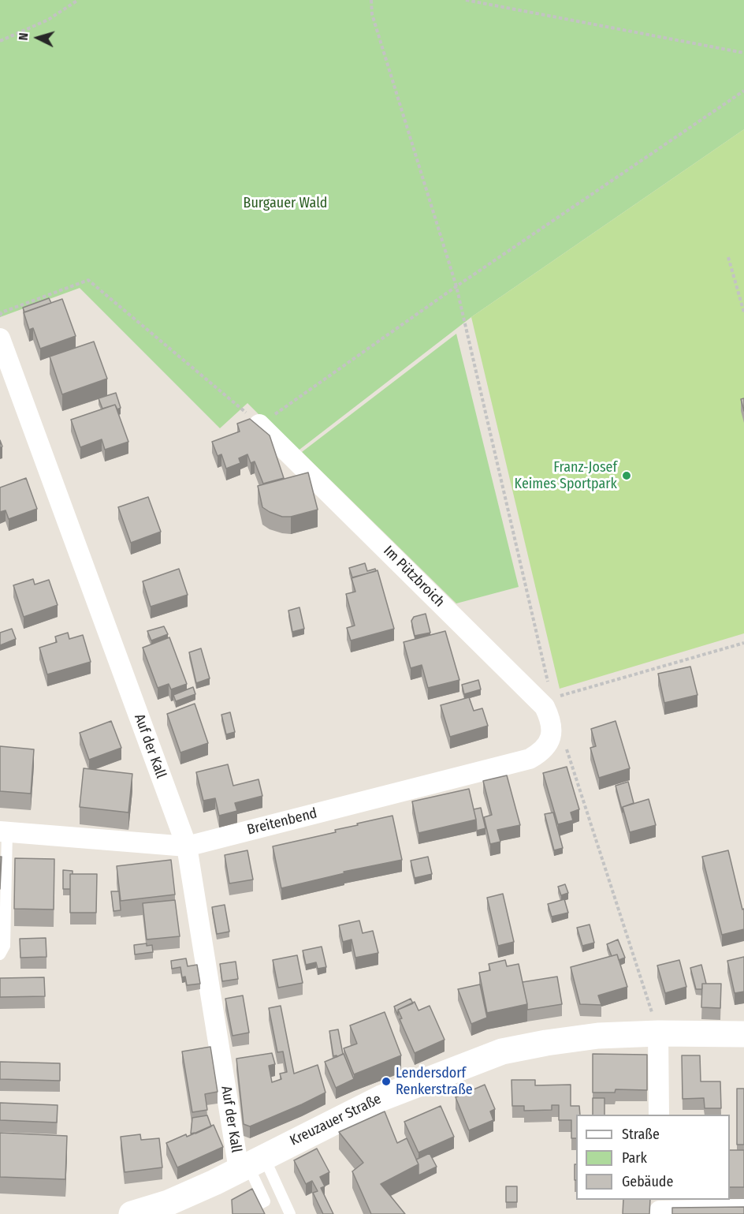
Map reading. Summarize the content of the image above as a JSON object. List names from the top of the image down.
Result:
{
  "streets": {
    "main road": ["Kreuzauer Straße"],
    "street": ["Im Pützbroich", "Auf der Kall", "Breitenbend"]
  },
  "crossings": [
    ["Im Pützbroich", "Breitenbend"],
    ["Auf der Kall", "Breitenbend"],
    ["Auf der Kall", "Kreuzauer Straße"]
  ],
  "parks": ["Burgauer Wald"],
  "places": ["Franz-Josef Keimes Sportpark", "Lendersdorf Renkerstraße"],
  "legend": ["Straße", "Park", "Gebäude"],
  "north": "left"
}
